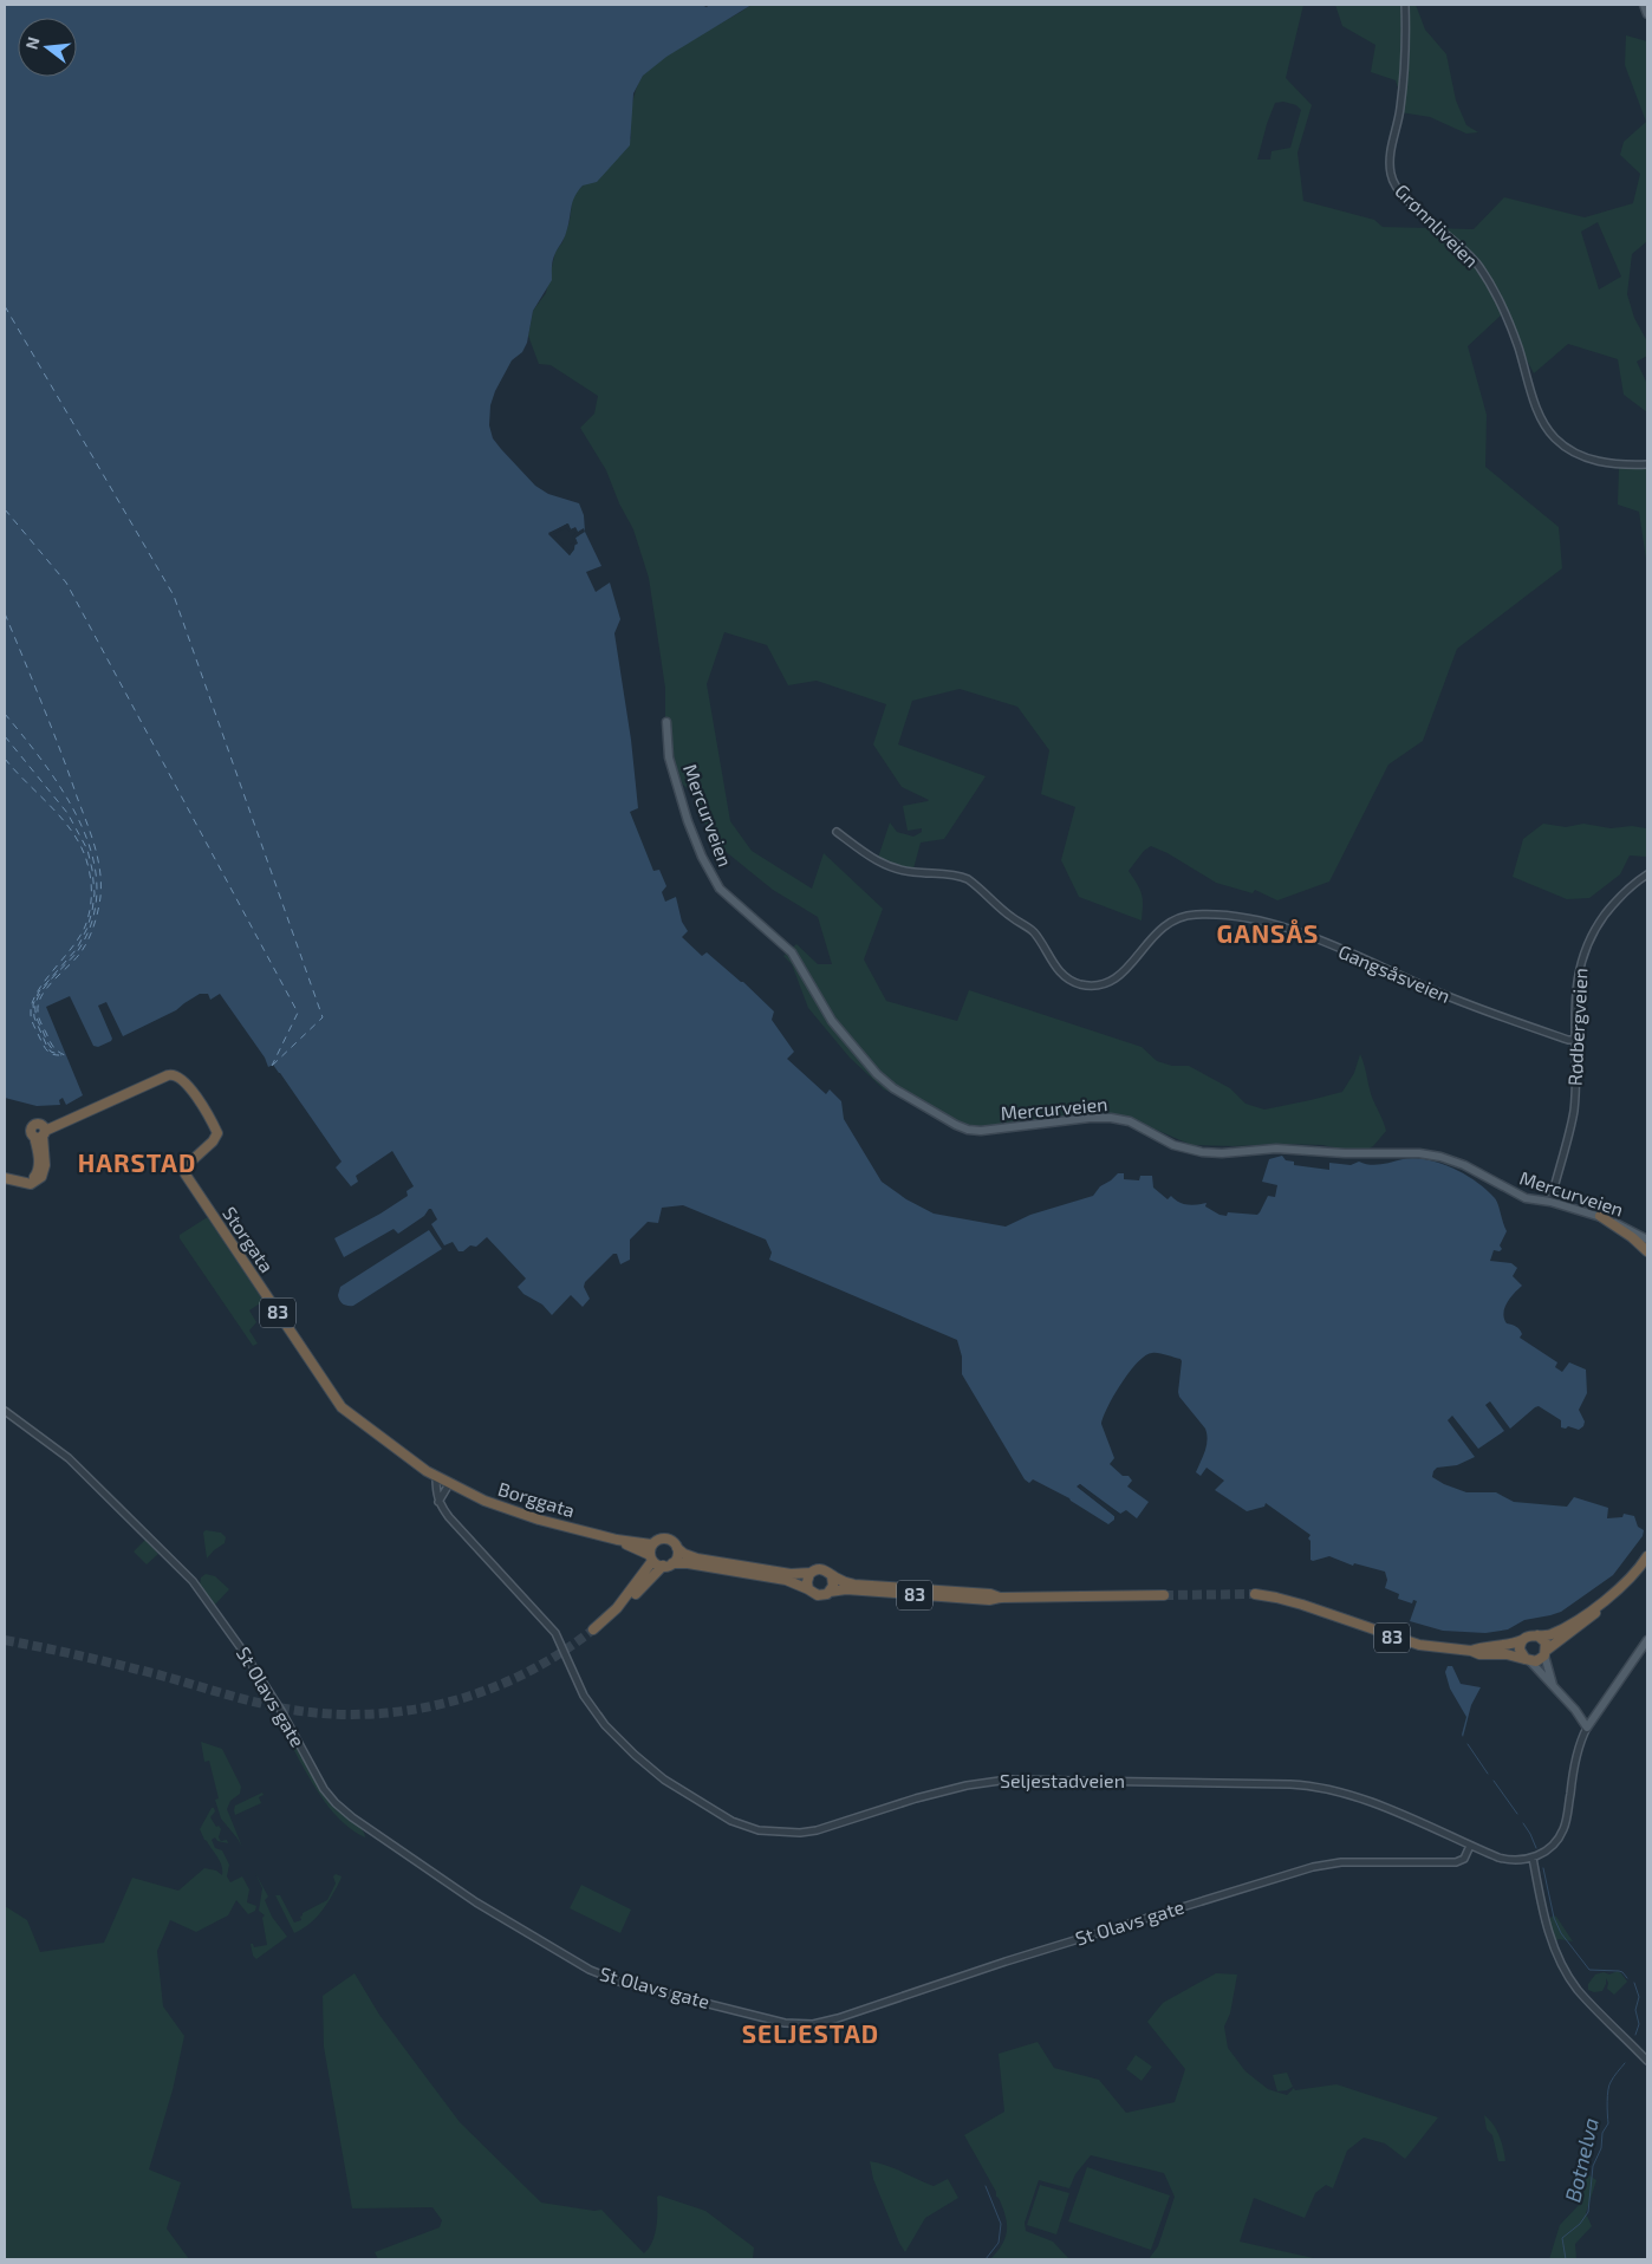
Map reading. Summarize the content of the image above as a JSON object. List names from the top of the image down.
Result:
{
  "streets": {
    "highway": ["Storgata", "83", "Borggata"],
    "main road": ["Mercurveien"],
    "street": [
      "Grønnliveien",
      "Gangsåsveien",
      "Rødbergveien",
      "St Olavs gate",
      "Seljestadveien"
    ]
  },
  "crossings": [
    ["Mercurveien", "Rødbergveien"],
    ["Gangsåsveien", "Rødbergveien"],
    ["Storgata", "Borggata"],
    ["83", "Borggata"],
    ["St Olavs gate", "Seljestadveien"]
  ],
  "districts": ["GANSÅS", "HARSTAD", "SELJESTAD"],
  "water": ["Botnelva"],
  "north": "left"
}
